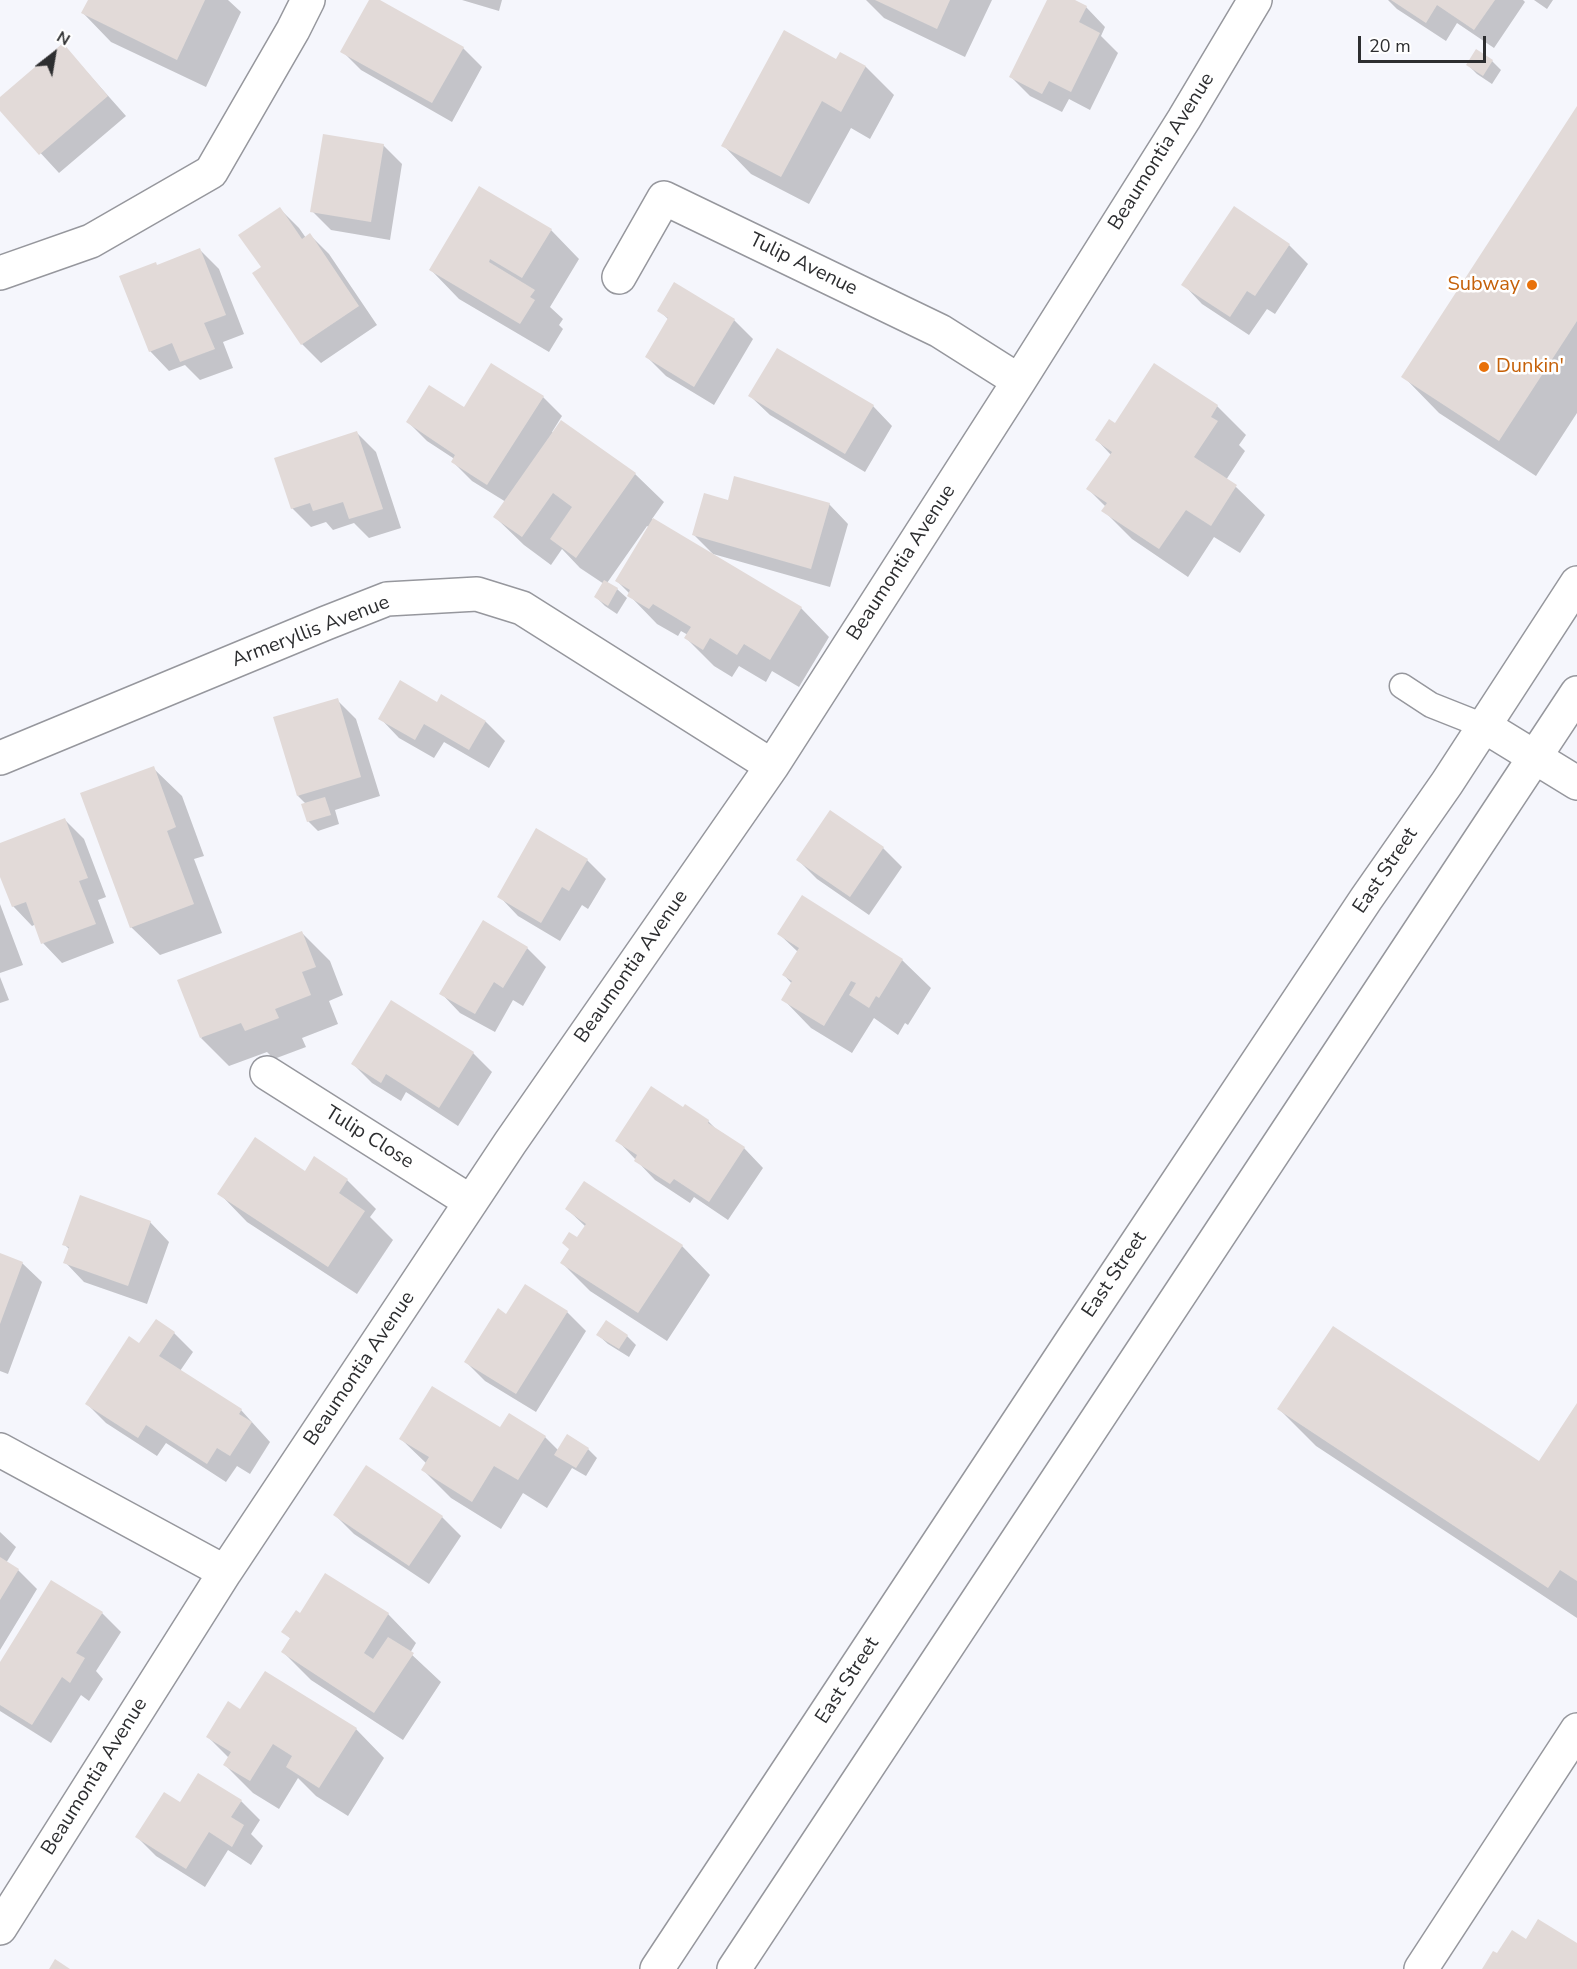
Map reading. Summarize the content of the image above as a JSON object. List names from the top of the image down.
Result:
{
  "streets": {
    "street": [
      "Beaumontia Avenue",
      "Tulip Avenue",
      "Armeryllis Avenue",
      "East Street",
      "Tulip Close"
    ]
  },
  "crossings": [
    ["Beaumontia Avenue", "Tulip Avenue"],
    ["Beaumontia Avenue", "Armeryllis Avenue"],
    ["Beaumontia Avenue", "Tulip Close"]
  ],
  "places": ["Subway", "Dunkin'"],
  "scale_bar": "20 m",
  "north": "top right"
}
